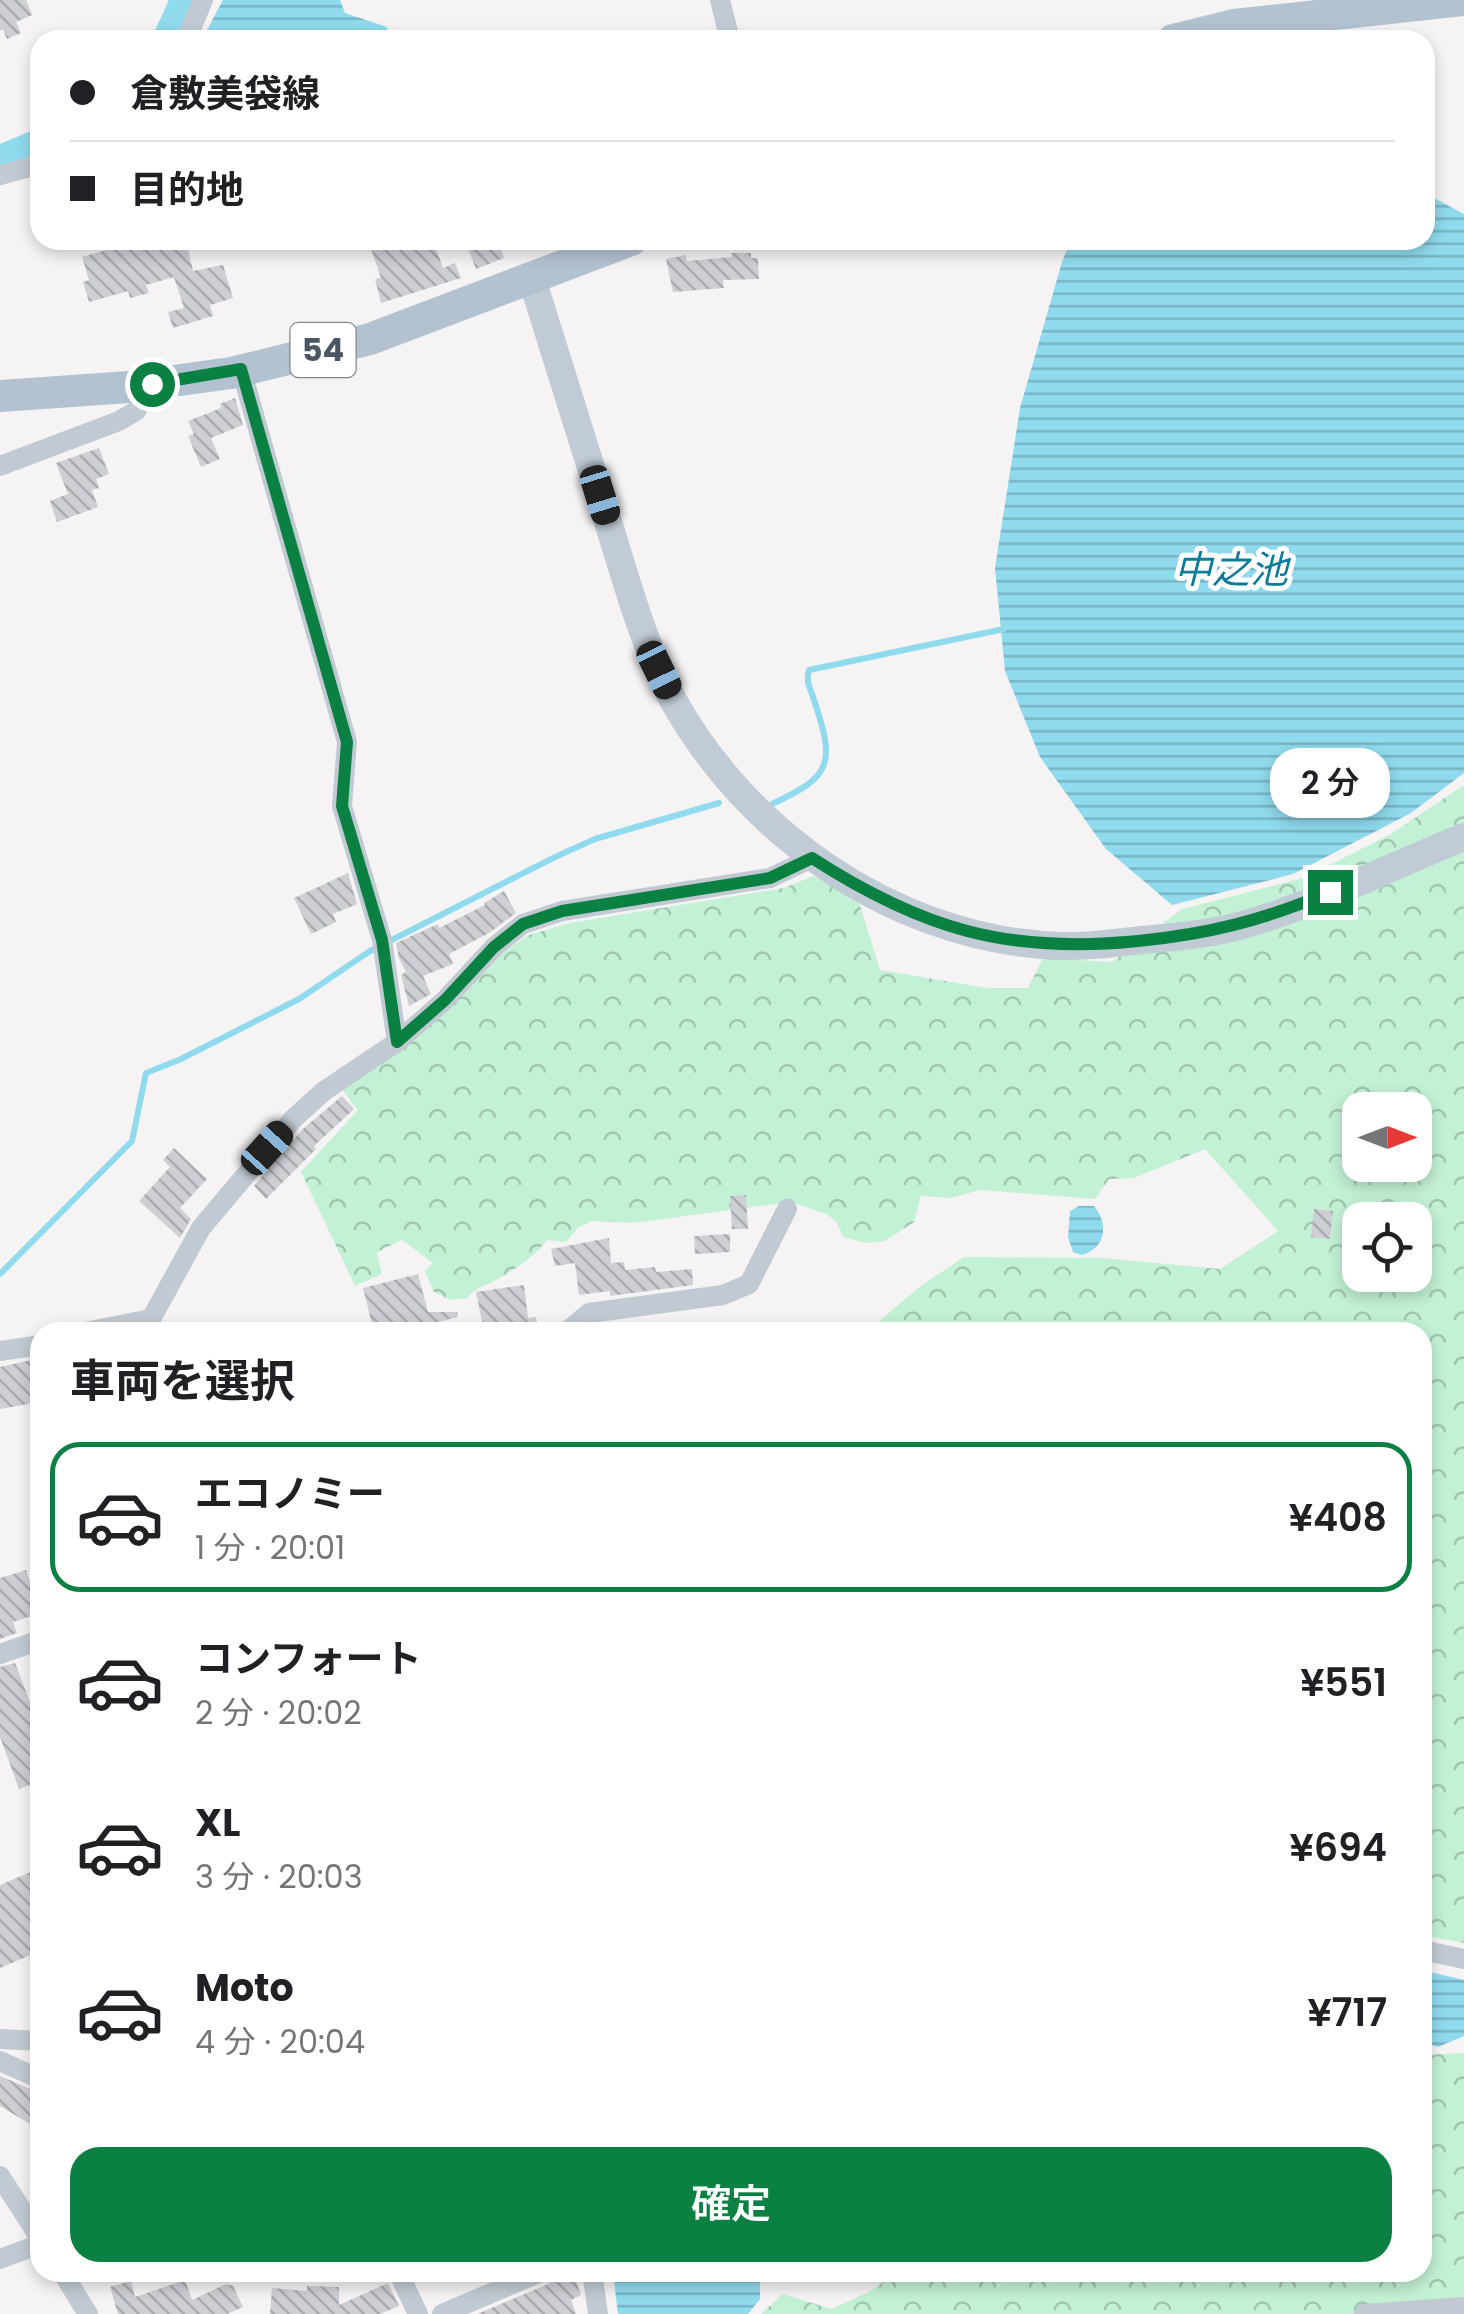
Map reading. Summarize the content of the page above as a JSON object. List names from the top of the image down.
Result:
{
  "streets": {
    "main road": ["54"]
  },
  "water": ["中之池"],
  "north": "right",
  "page": {
    "banner": ["倉敷美袋線", "目的地"],
    "bubble": "2 分",
    "heading": "車両を選択",
    "list": [
      {
        "name": "エコノミー",
        "note": "1 分 · 20:01",
        "value": "¥408"
      },
      {
        "name": "コンフォート",
        "note": "2 分 · 20:02",
        "value": "¥551"
      },
      {
        "name": "XL",
        "note": "3 分 · 20:03",
        "value": "¥694"
      },
      {
        "name": "Moto",
        "note": "4 分 · 20:04",
        "value": "¥717"
      }
    ],
    "buttons": "確定"
  }
}
